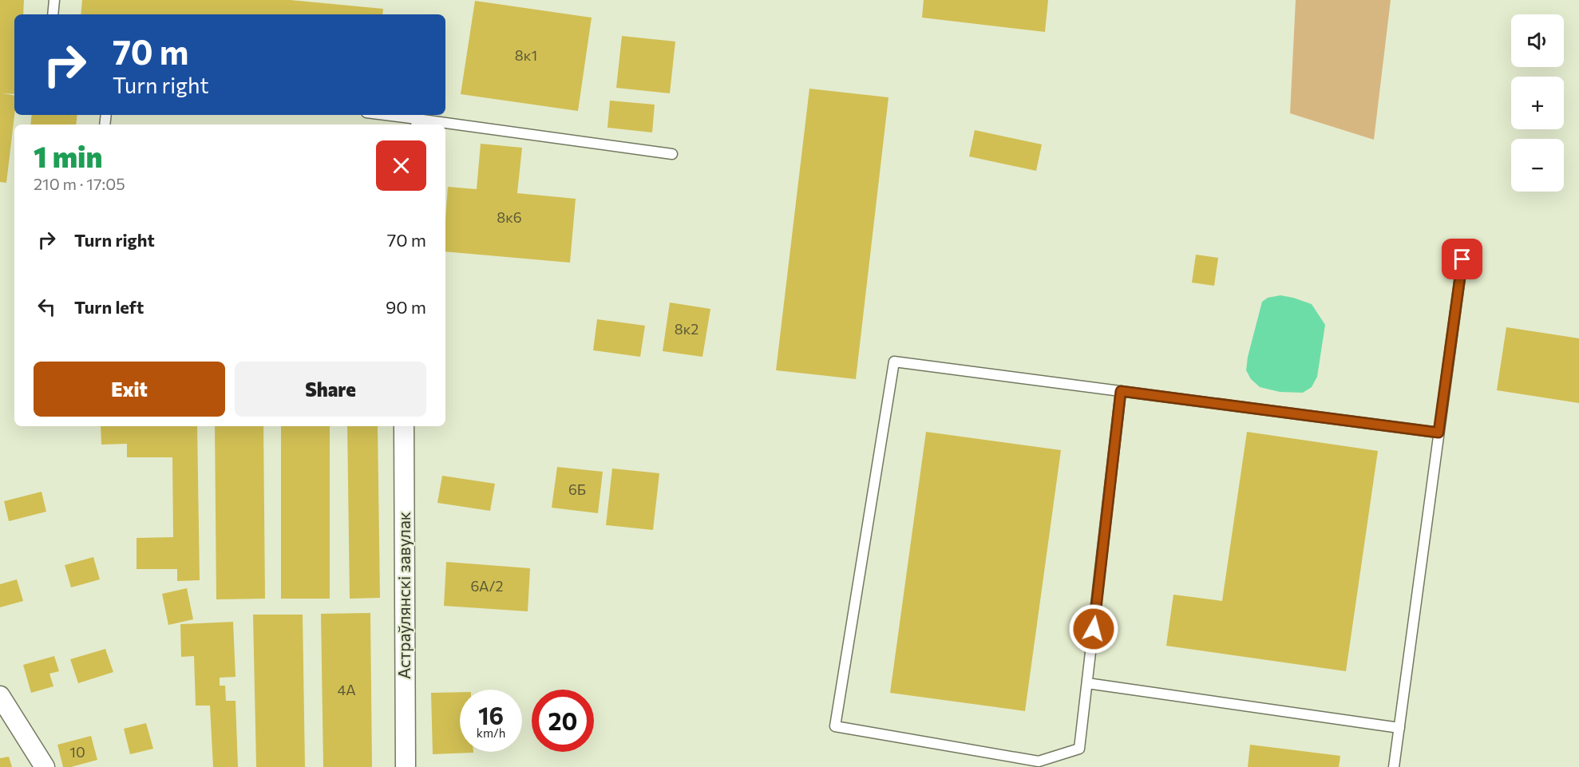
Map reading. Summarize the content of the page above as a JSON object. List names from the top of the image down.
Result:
{
  "streets": {
    "street": ["Астраўлянскі завулак"]
  },
  "house_numbers": [
    "8к1",
    "8к6",
    "8к2",
    "6Б",
    "6А/2",
    "4А",
    "10"
  ],
  "page": {
    "map_buttons": ["+", "−"],
    "turn": ["70 m", "Turn right"],
    "heading": ["1 min", "210 m · 17:05"],
    "list": [
      {
        "name": "Turn right",
        "value": "70 m"
      },
      {
        "name": "Turn left",
        "value": "90 m"
      }
    ],
    "buttons": ["Exit", "Share"],
    "speed": "16 km/h",
    "limit": "20"
  }
}
